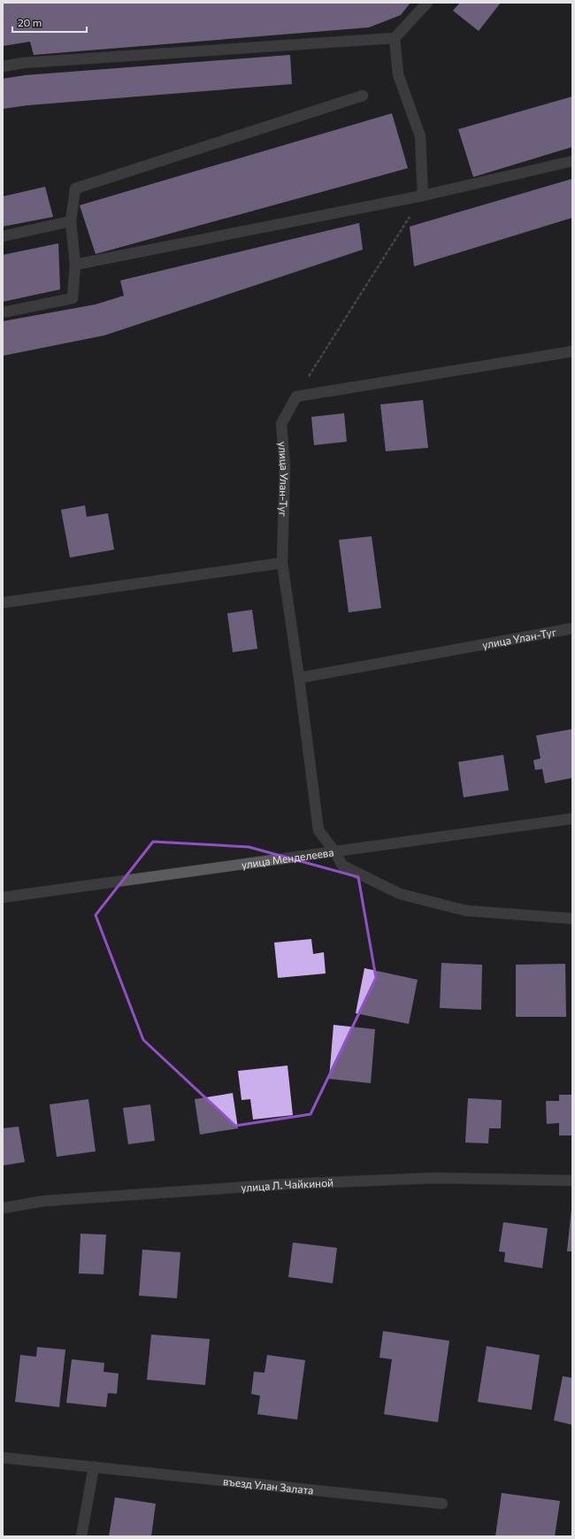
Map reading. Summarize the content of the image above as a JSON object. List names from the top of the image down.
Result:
{
  "streets": {
    "street": [
      "улица Улан-Туг",
      "улица Менделеева",
      "улица Л. Чайкиной",
      "въезд Улан Залата"
    ]
  },
  "crossings": [
    ["улица Улан-Туг", "улица Менделеева"]
  ],
  "scale_bar": "20 m"
}
